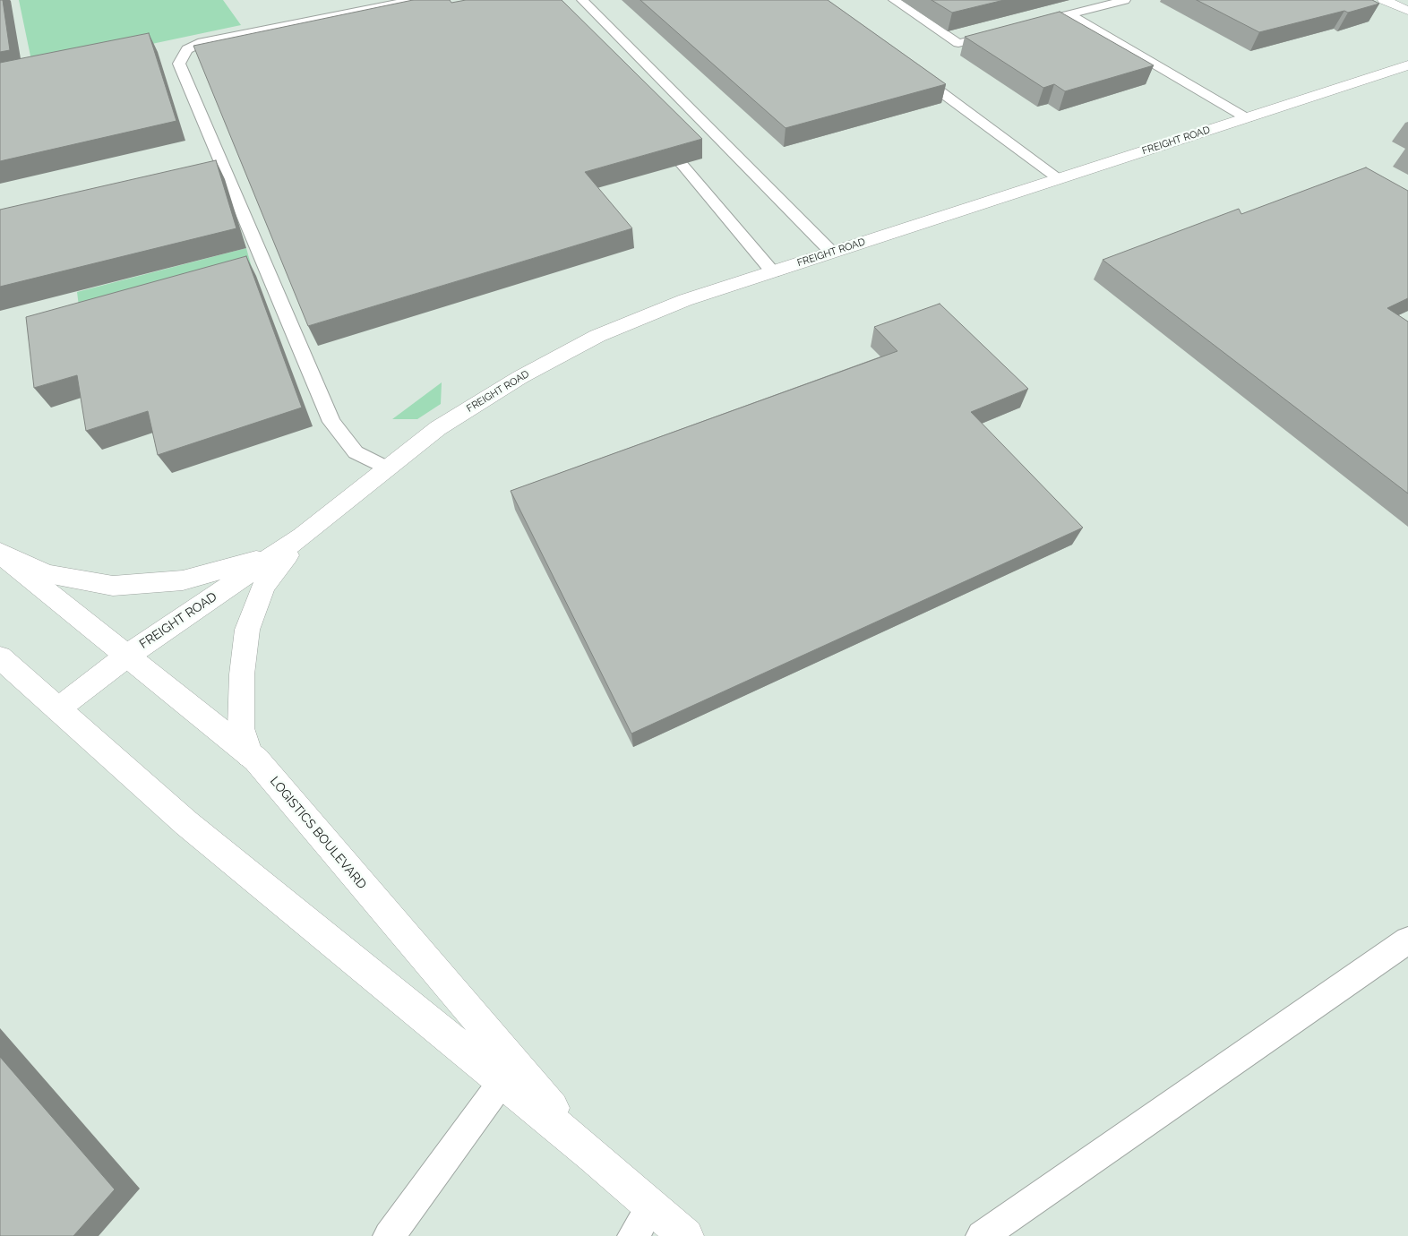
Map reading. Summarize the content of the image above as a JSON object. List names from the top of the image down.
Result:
{
  "streets": {
    "street": ["FREIGHT ROAD", "LOGISTICS BOULEVARD"]
  },
  "crossings": [
    ["FREIGHT ROAD", "LOGISTICS BOULEVARD"]
  ]
}
